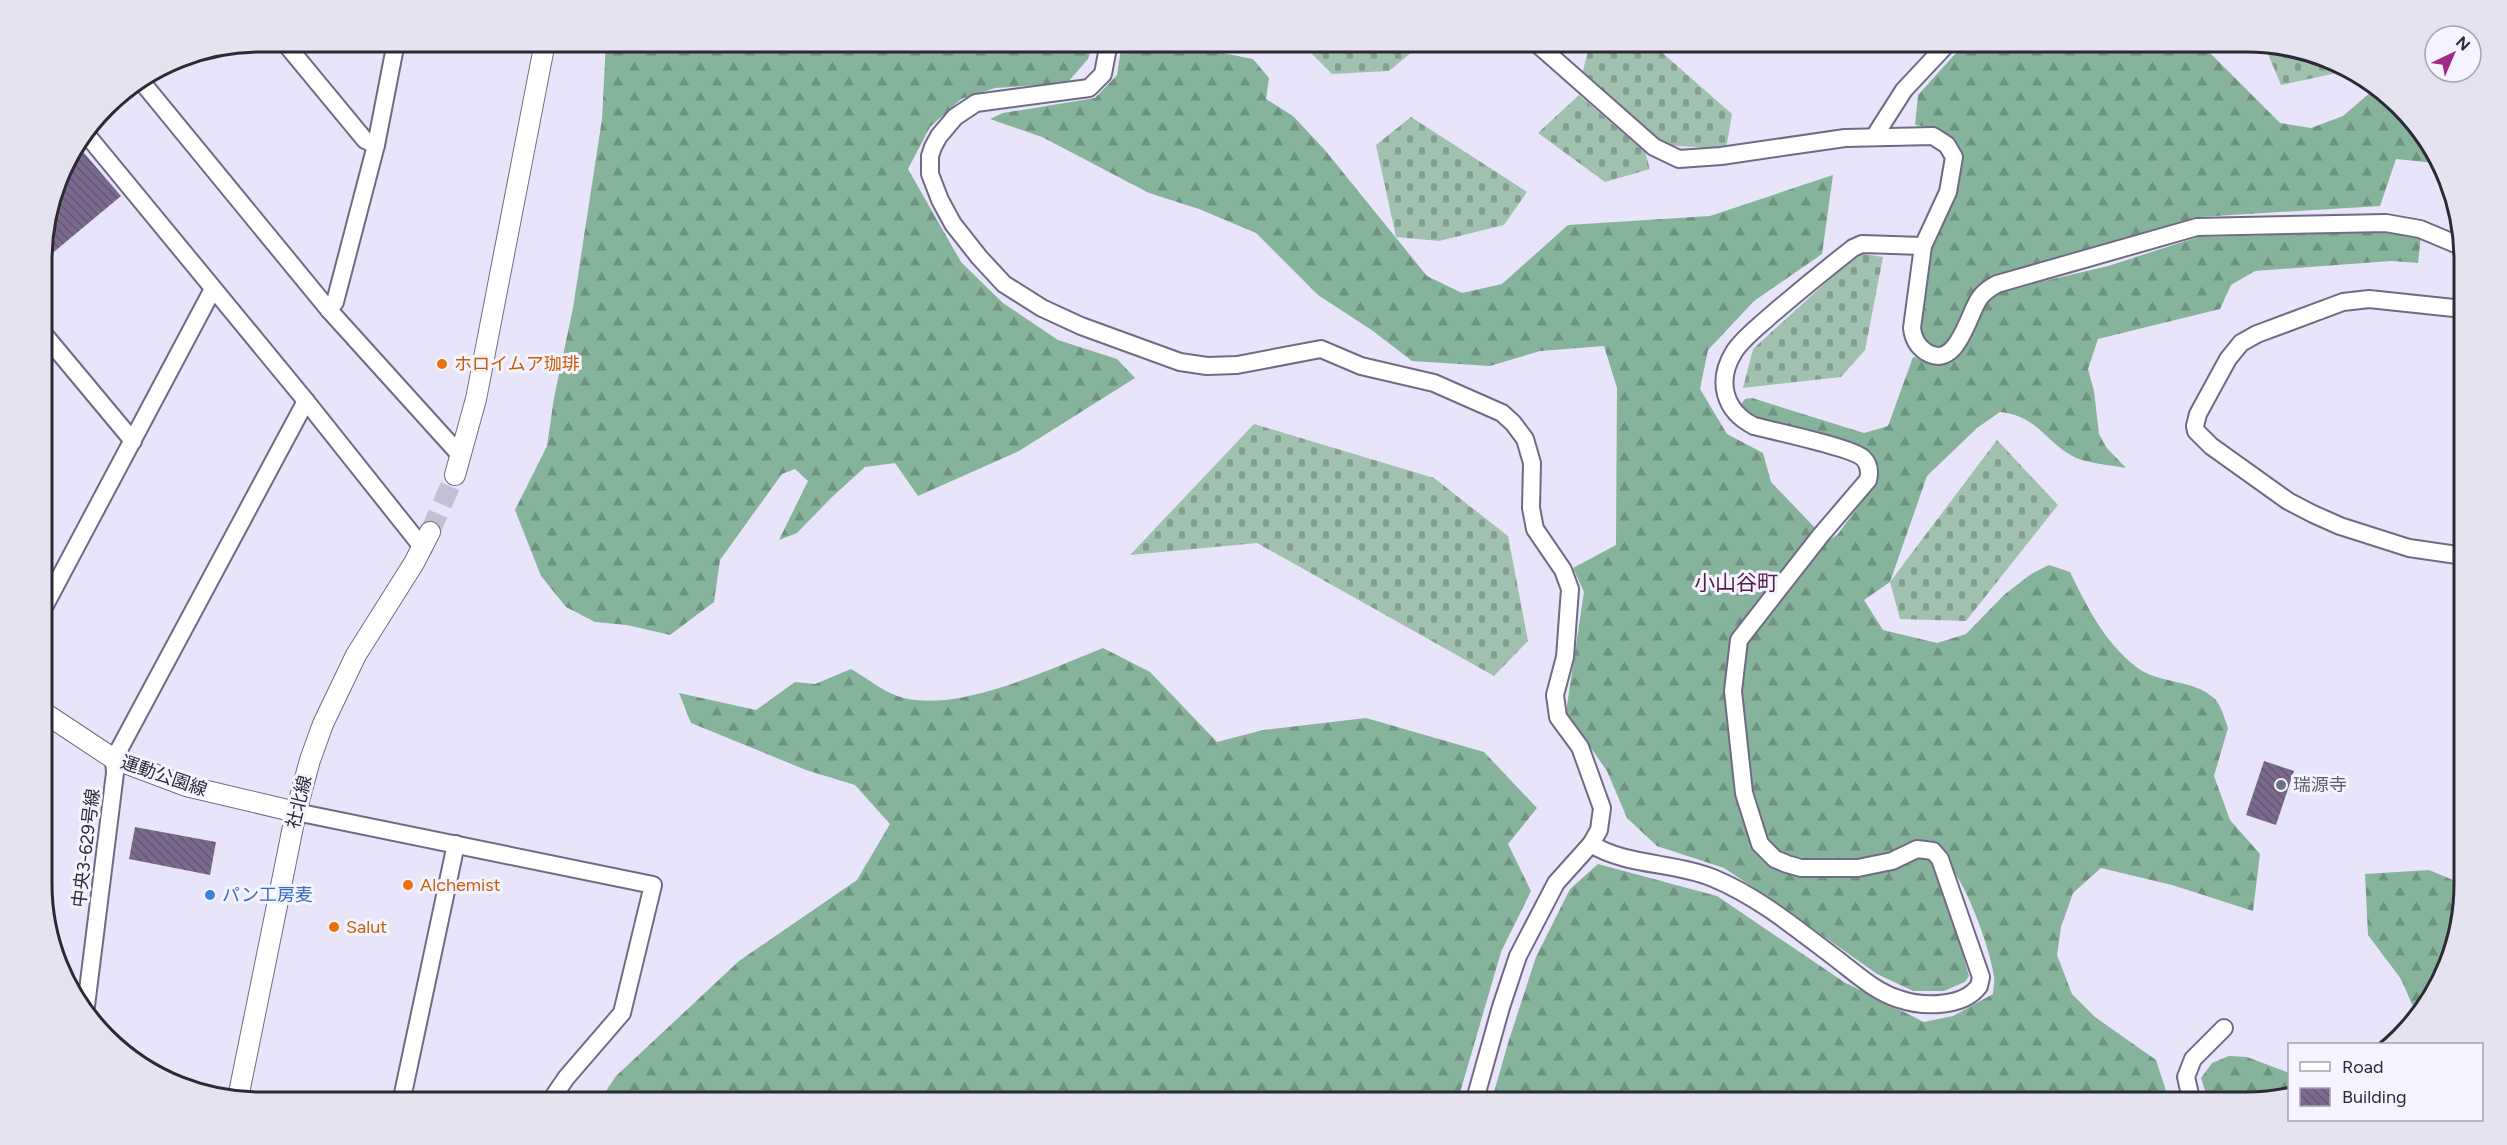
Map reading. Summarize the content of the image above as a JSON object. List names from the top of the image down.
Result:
{
  "streets": {
    "street": ["運動公園線", "社北線", "中央3-629号線"]
  },
  "crossings": [
    ["運動公園線", "社北線"],
    ["運動公園線", "中央3-629号線"]
  ],
  "districts": ["小山谷町"],
  "places": [
    "ホロイムア珈琲",
    "瑞源寺",
    "Alchemist",
    "パン工房麦",
    "Salut"
  ],
  "legend": ["Road", "Building"],
  "north": "top right"
}
